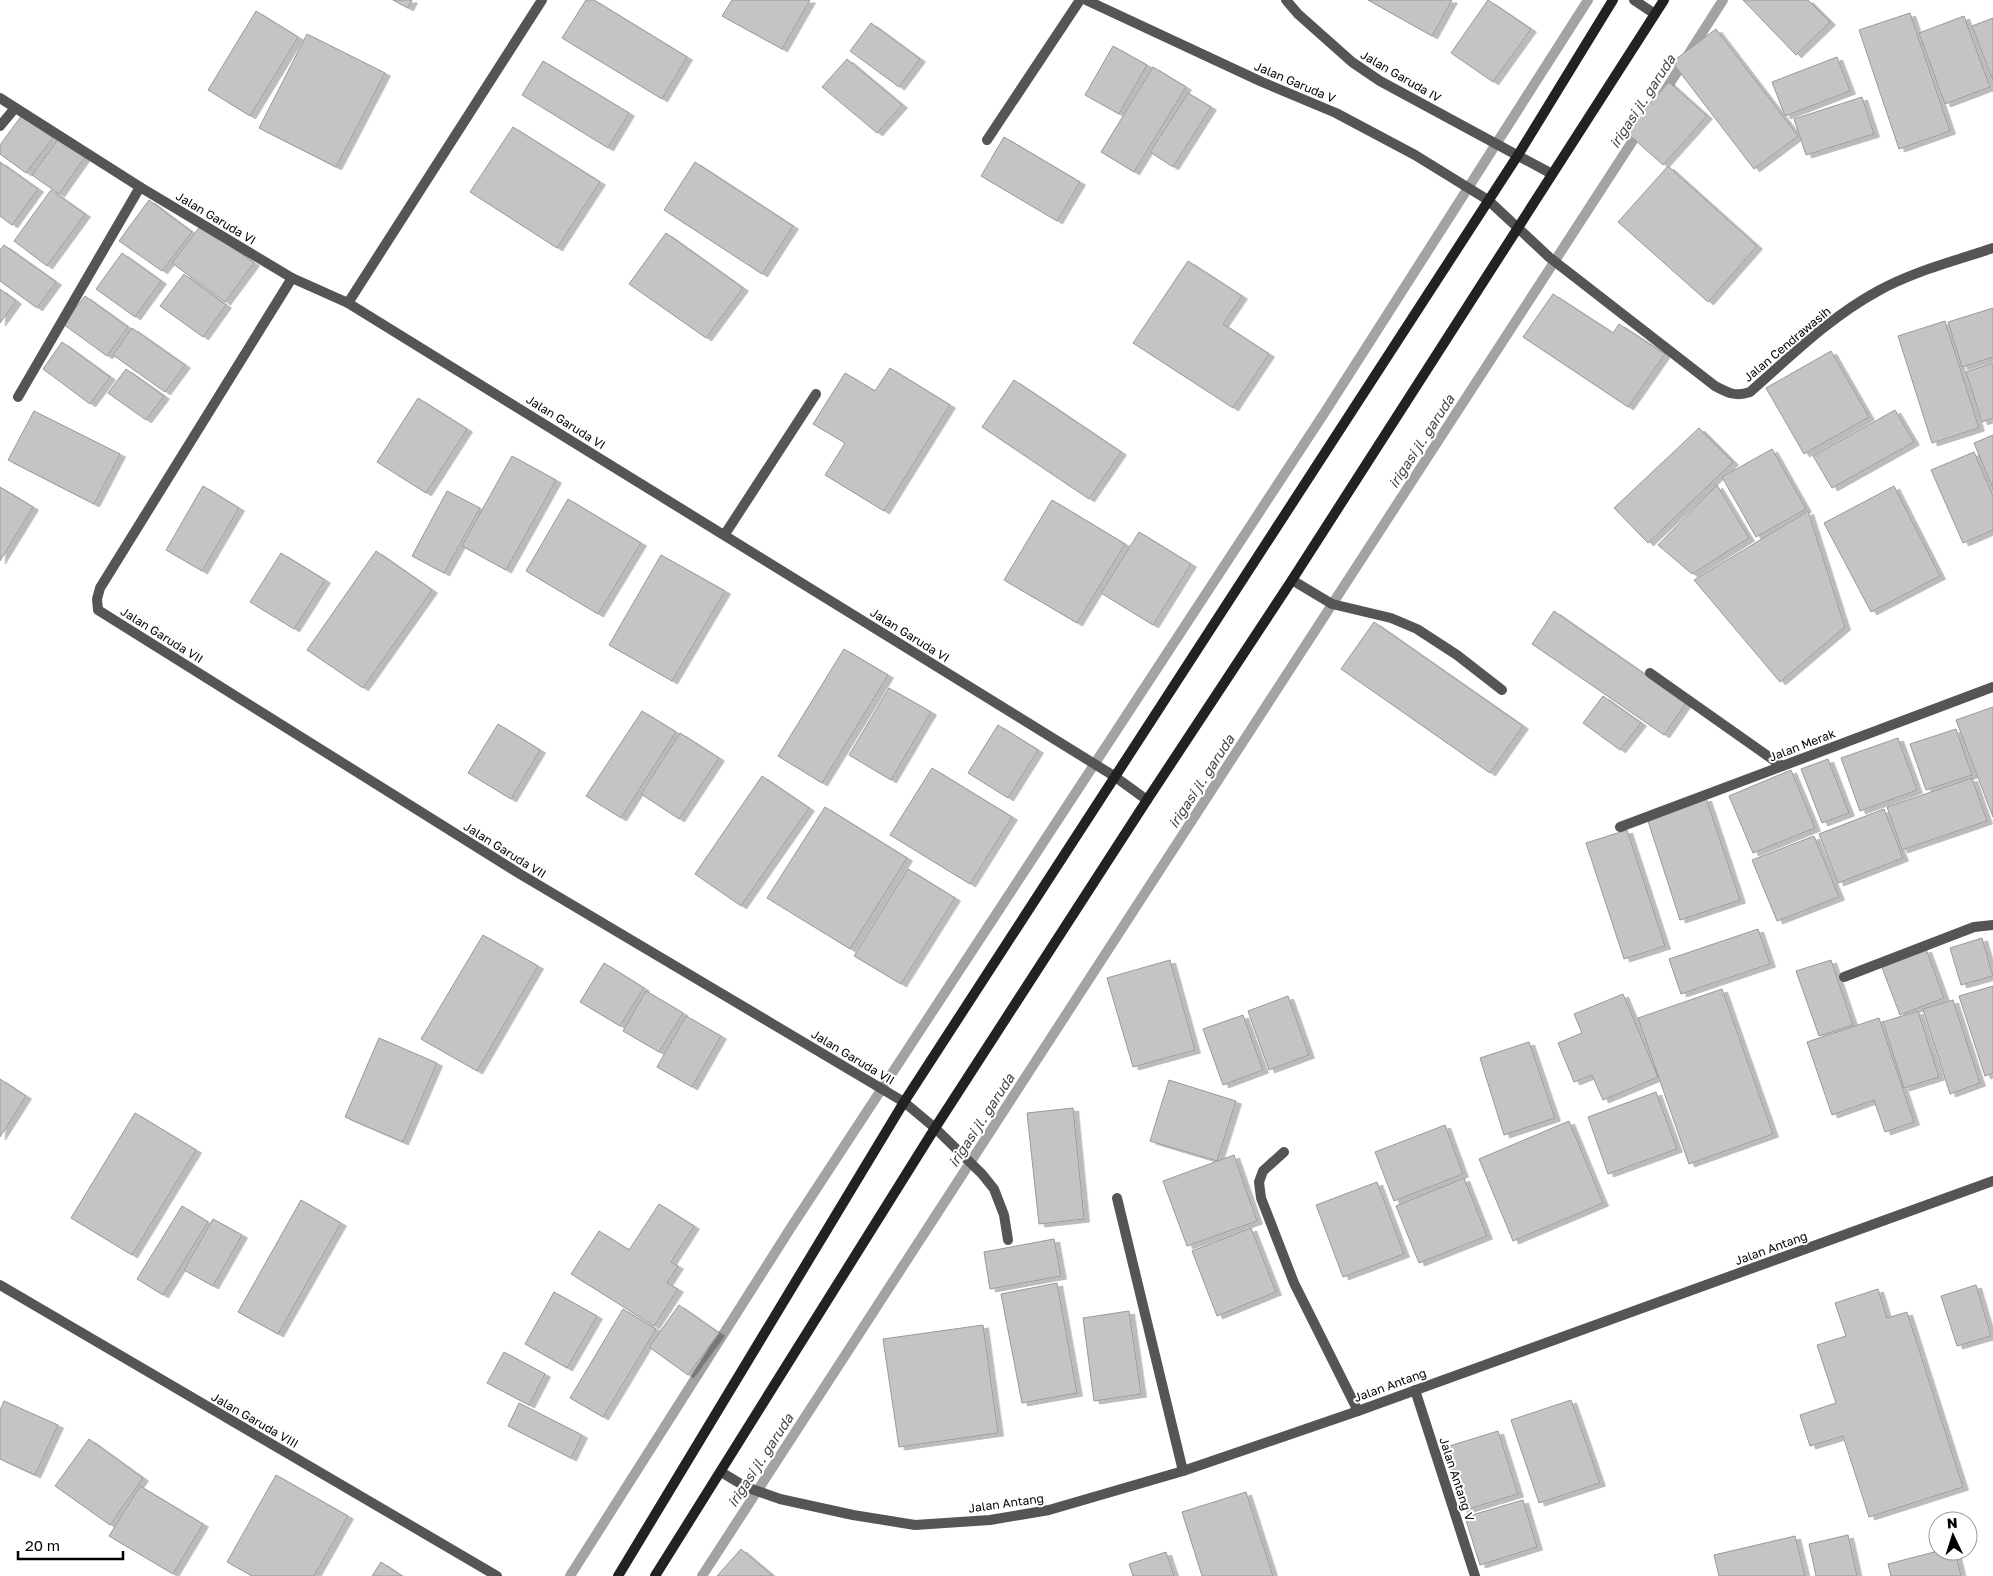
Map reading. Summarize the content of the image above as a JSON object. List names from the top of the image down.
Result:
{
  "streets": {
    "street": [
      "Jalan Garuda IV",
      "Jalan Garuda V",
      "Jalan Garuda VI",
      "Jalan Cendrawasih",
      "Jalan Garuda VII",
      "Jalan Merak",
      "Jalan Antang",
      "Jalan Garuda VIII",
      "Jalan Antang V"
    ]
  },
  "crossings": [
    ["Jalan Garuda V", "Jalan Cendrawasih"],
    ["Jalan Garuda VI", "Jalan Garuda VII"],
    ["Jalan Antang", "Jalan Antang V"]
  ],
  "water": ["irigasi jl. garuda"],
  "scale_bar": "20 m",
  "north": "top"
}
